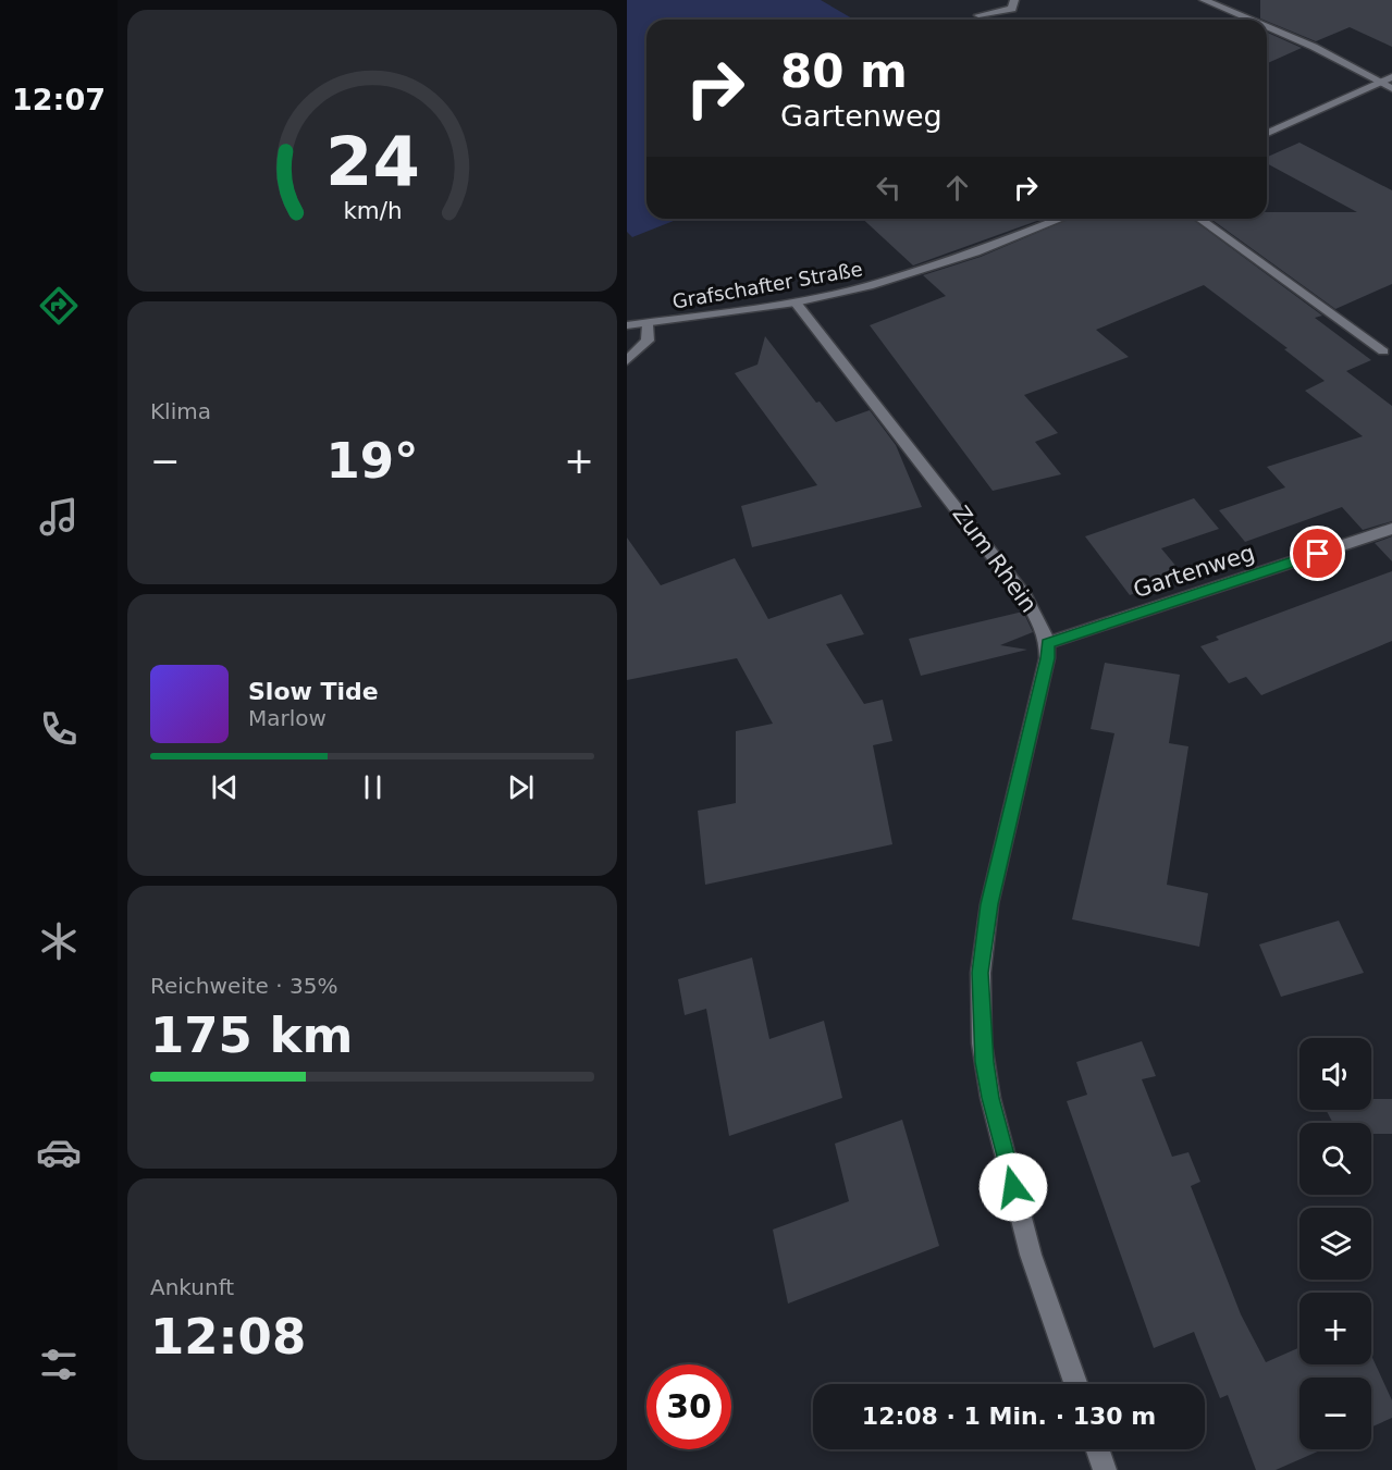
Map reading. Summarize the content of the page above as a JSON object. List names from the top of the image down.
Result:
{
  "streets": {
    "street": ["Grafschafter Straße", "Zum Rhein", "Gartenweg"]
  },
  "crossings": [
    ["Grafschafter Straße", "Zum Rhein"],
    ["Zum Rhein", "Gartenweg"]
  ],
  "page": {
    "tabs": "12:07",
    "turn": ["80 m", "Gartenweg"],
    "tile": [
      "Klima",
      ["Reichweite · 35%", "175 km"],
      ["Ankunft", "12:08"]
    ],
    "heat": ["−", "19°", "+"],
    "song": ["Slow Tide", "Marlow"],
    "map_buttons": ["+", "−"],
    "limit": "30",
    "trip": "12:08 · 1 Min. · 130 m",
    "gauge": ["24", "km/h"]
  }
}
